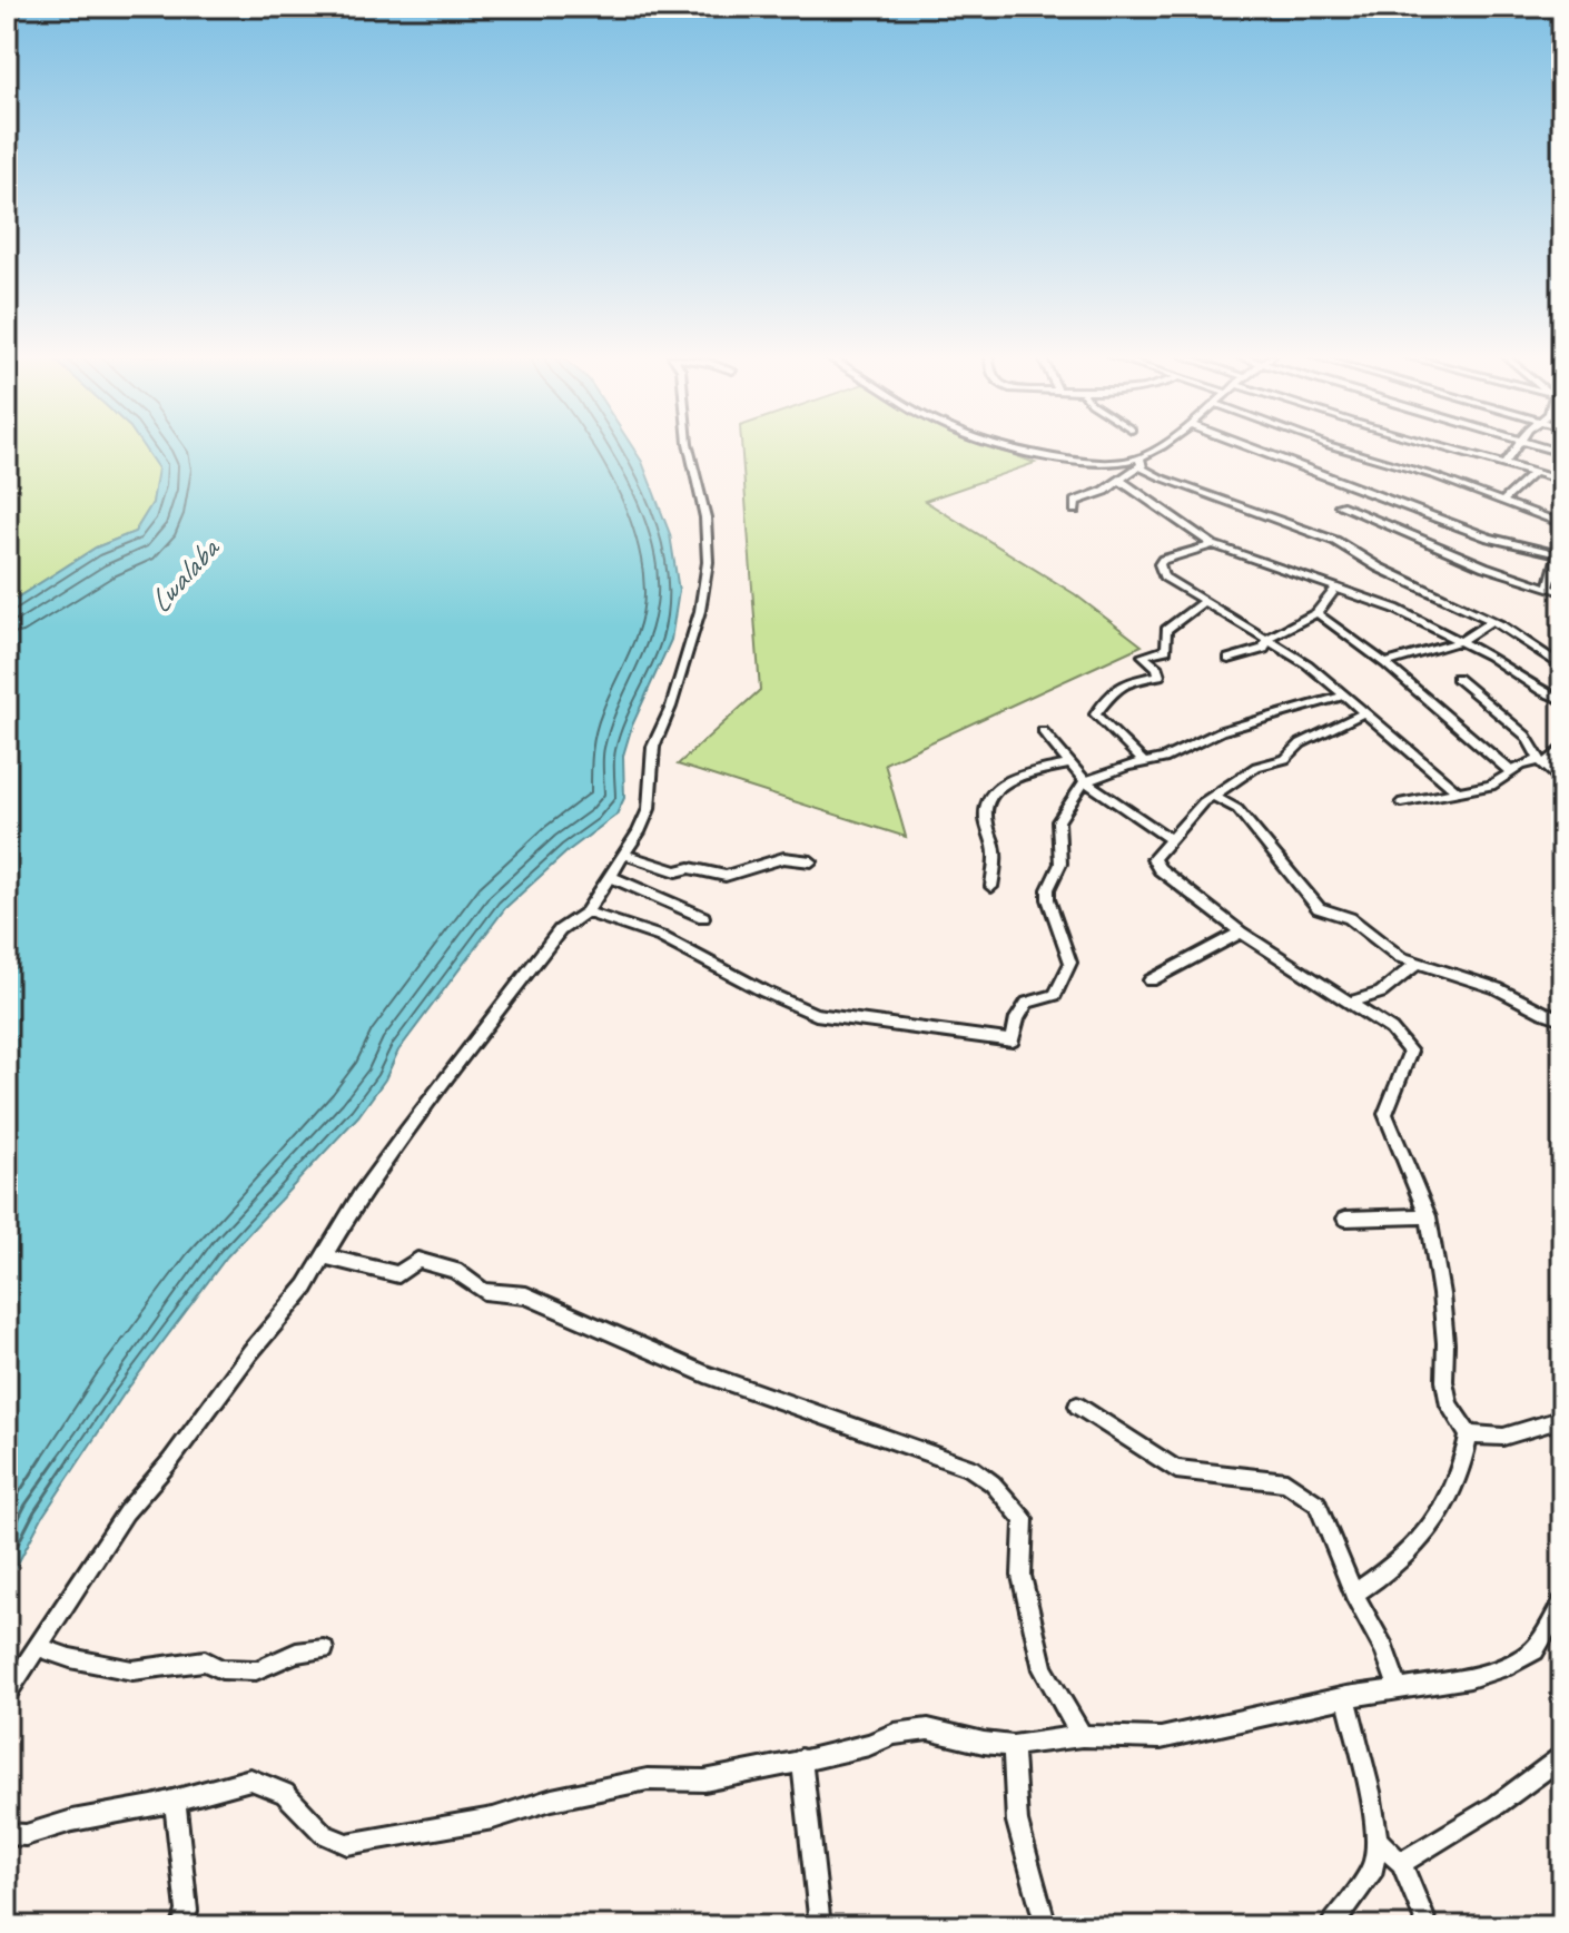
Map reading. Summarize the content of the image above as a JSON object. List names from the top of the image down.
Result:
{
  "water": ["Lwalaba"]
}
